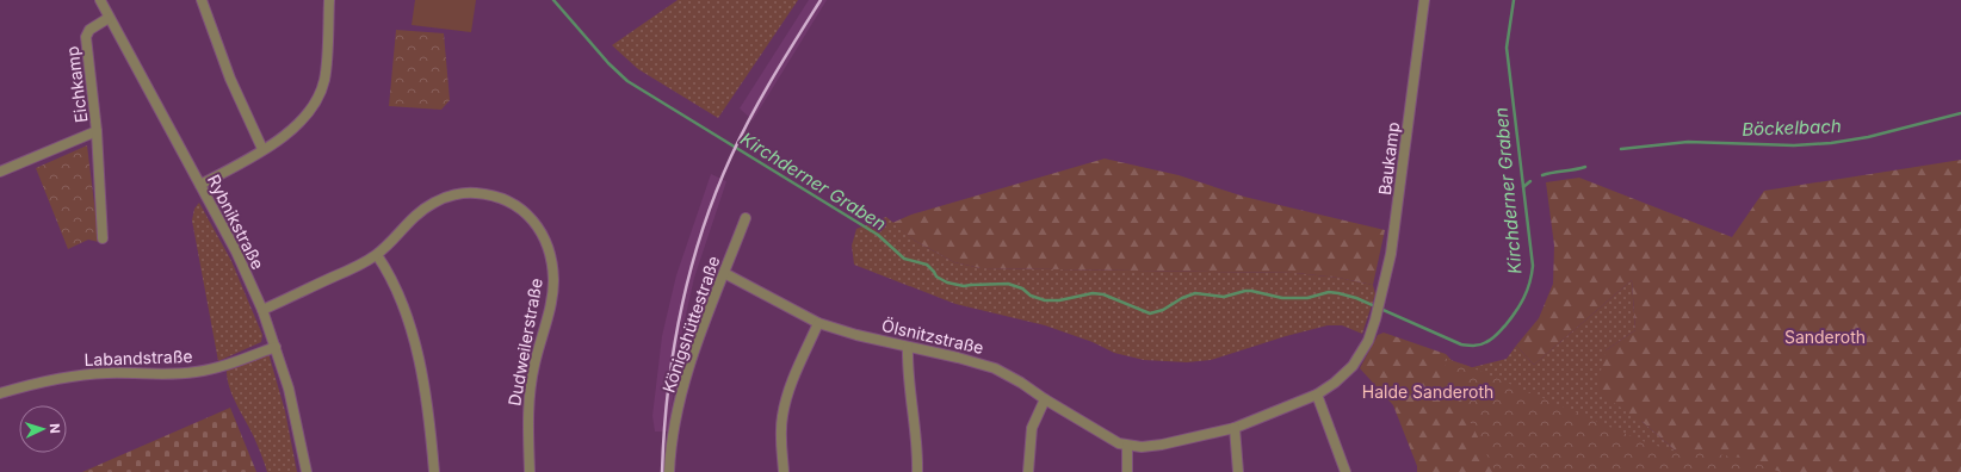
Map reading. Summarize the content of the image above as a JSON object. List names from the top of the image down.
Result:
{
  "streets": {
    "street": [
      "Eichkamp",
      "Baukamp",
      "Rybnikstraße",
      "Königshüttestraße",
      "Ölsnitzstraße",
      "Dudweilerstraße",
      "Labandstraße"
    ]
  },
  "crossings": [
    ["Eichkamp", "Rybnikstraße"],
    ["Baukamp", "Ölsnitzstraße"],
    ["Rybnikstraße", "Dudweilerstraße"],
    ["Rybnikstraße", "Labandstraße"],
    ["Königshüttestraße", "Ölsnitzstraße"]
  ],
  "water": ["Böckelbach", "Kirchderner Graben"],
  "parks": ["Sanderoth", "Halde Sanderoth"],
  "north": "right"
}
